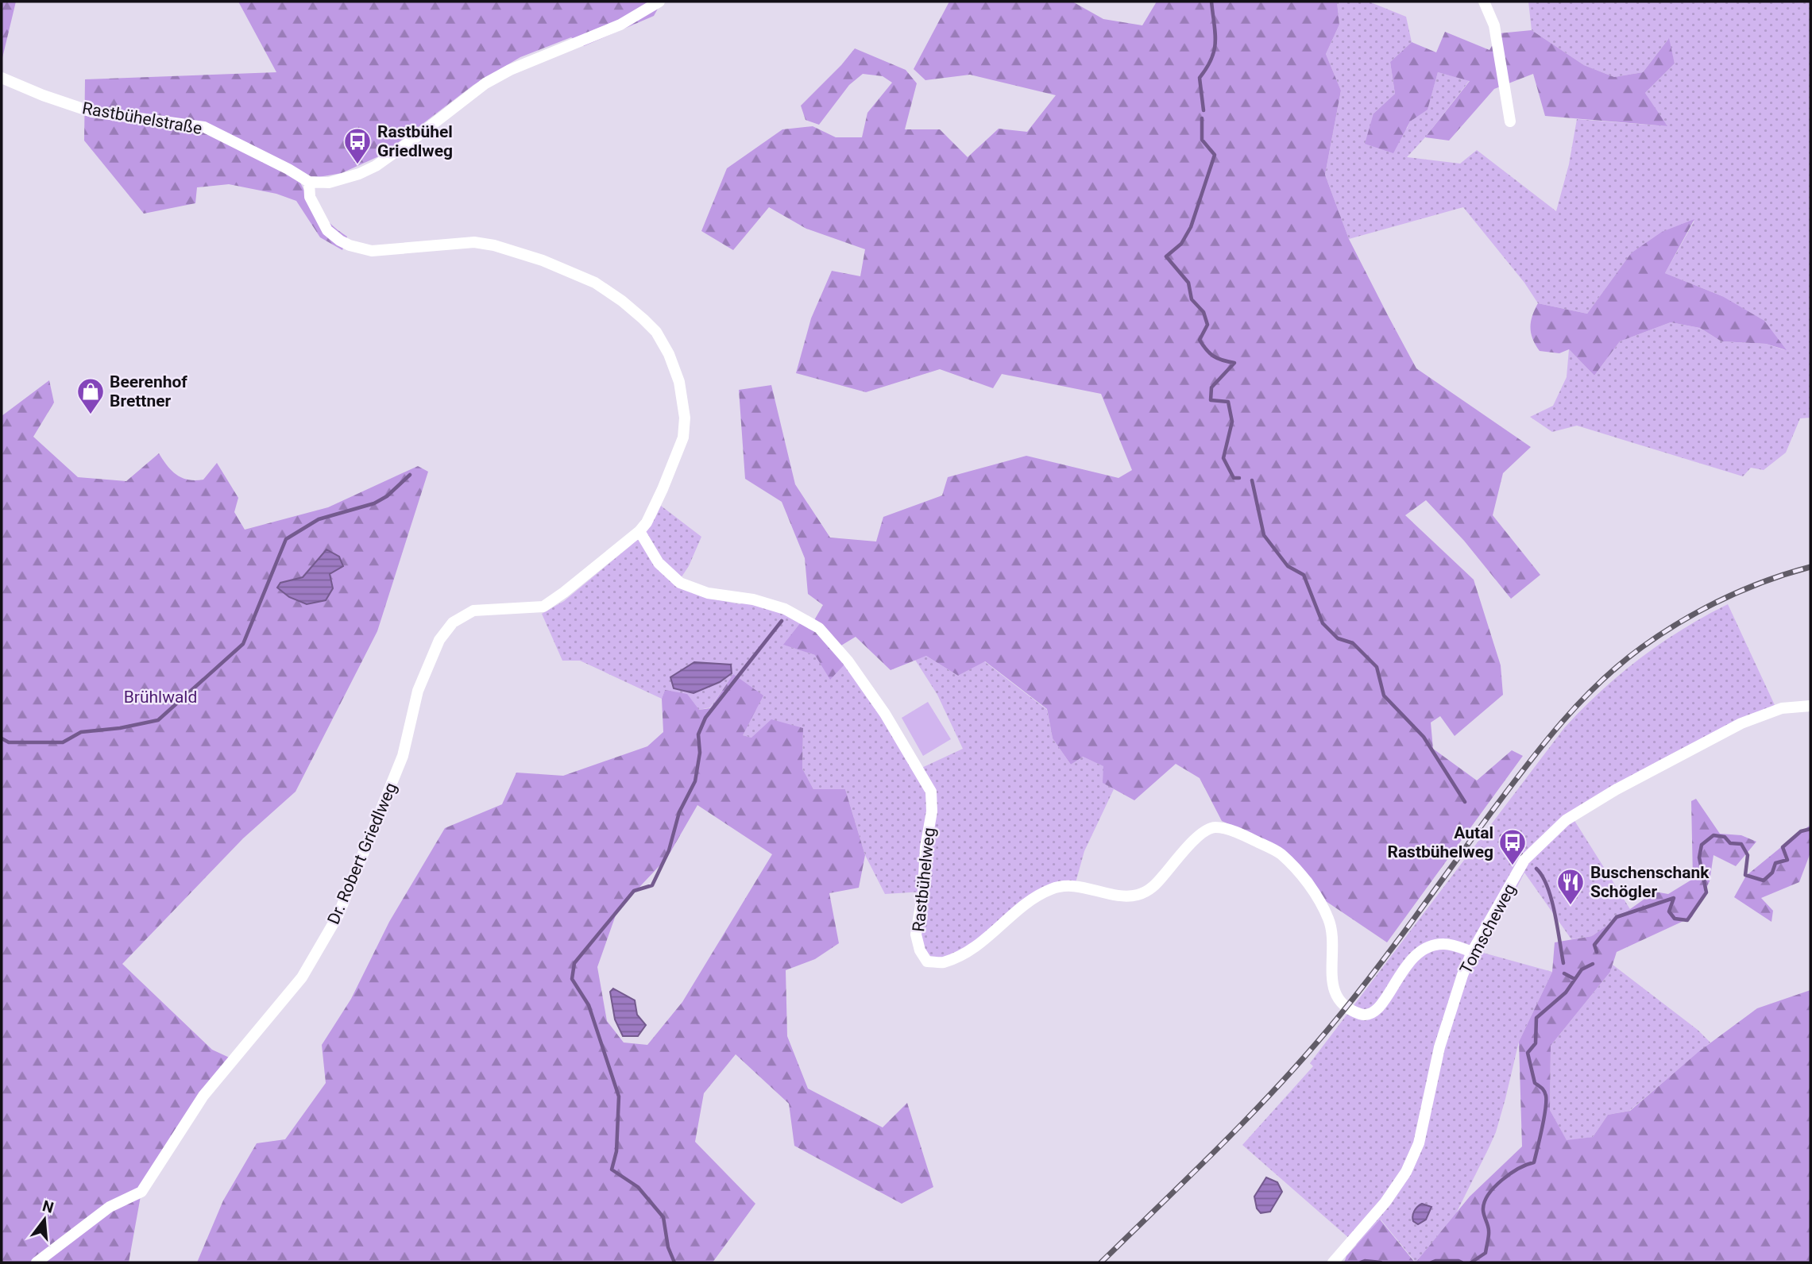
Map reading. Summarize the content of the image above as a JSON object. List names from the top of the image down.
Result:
{
  "streets": {
    "street": [
      "Rastbühelstraße",
      "Dr. Robert Griedlweg",
      "Rastbühelweg",
      "Tomscheweg"
    ]
  },
  "crossings": [
    ["Dr. Robert Griedlweg", "Rastbühelweg"],
    ["Rastbühelweg", "Tomscheweg"]
  ],
  "parks": ["Brühlwald"],
  "places": {
    "bus stop": ["Rastbühel Griedlweg", "Autal Rastbühelweg"],
    "shop": ["Beerenhof Brettner"],
    "restaurant": ["Buschenschank Schögler"]
  },
  "north": "top"
}
